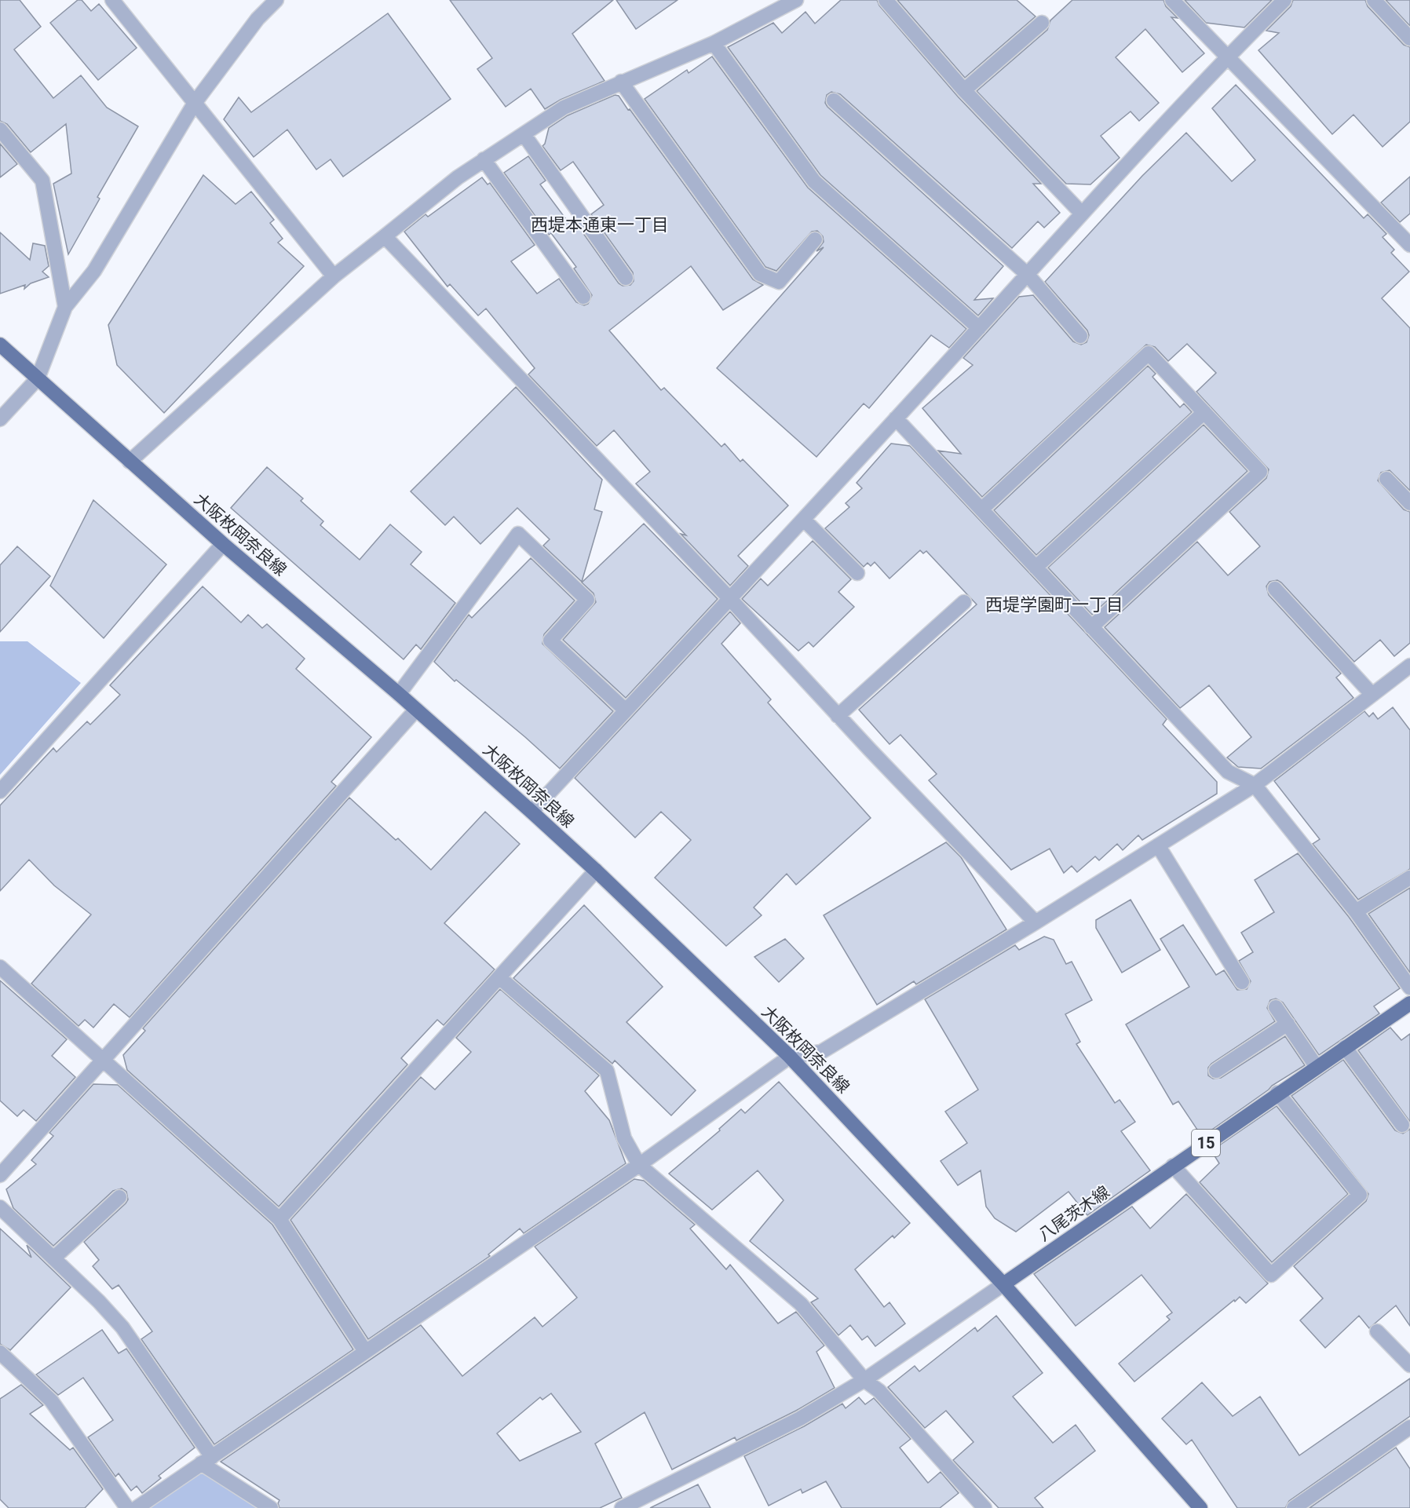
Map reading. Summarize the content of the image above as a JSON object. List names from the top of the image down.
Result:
{
  "streets": {
    "main road": ["大阪枚岡奈良線", "15", "八尾茨木線"]
  },
  "crossings": [
    ["大阪枚岡奈良線", "八尾茨木線"]
  ],
  "districts": ["西堤本通東一丁目", "西堤学園町一丁目"]
}
